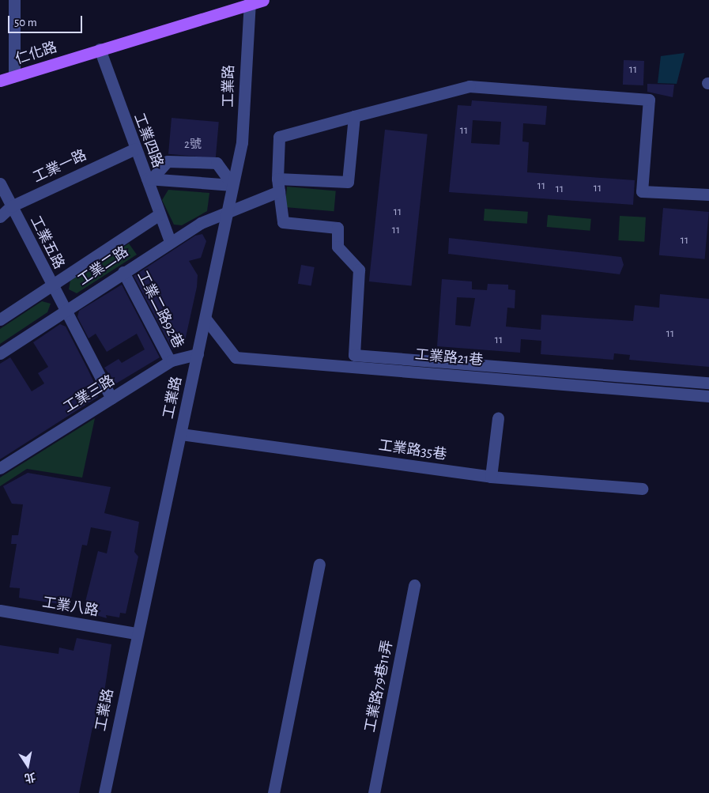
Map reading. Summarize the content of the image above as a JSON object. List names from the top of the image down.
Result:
{
  "streets": {
    "main road": ["仁化路"],
    "street": [
      "工業路",
      "工業四路",
      "工業一路",
      "工業五路",
      "工業二路",
      "工業二路92巷",
      "工業路21巷",
      "工業三路",
      "工業路35巷",
      "工業八路",
      "工業路79巷11弄"
    ]
  },
  "crossings": [
    ["仁化路", "工業路"],
    ["仁化路", "工業四路"],
    ["工業路", "工業二路"],
    ["工業路", "工業路21巷"],
    ["工業路", "工業三路"],
    ["工業路", "工業路35巷"],
    ["工業路", "工業八路"],
    ["工業四路", "工業一路"],
    ["工業四路", "工業二路"],
    ["工業一路", "工業五路"],
    ["工業五路", "工業二路"],
    ["工業五路", "工業三路"],
    ["工業二路", "工業二路92巷"],
    ["工業二路92巷", "工業三路"]
  ],
  "house_numbers": [
    "11",
    "11",
    "2號",
    "11",
    "11",
    "11",
    "11",
    "11",
    "11",
    "11",
    "11"
  ],
  "scale_bar": "50 m",
  "north": "bottom"
}
